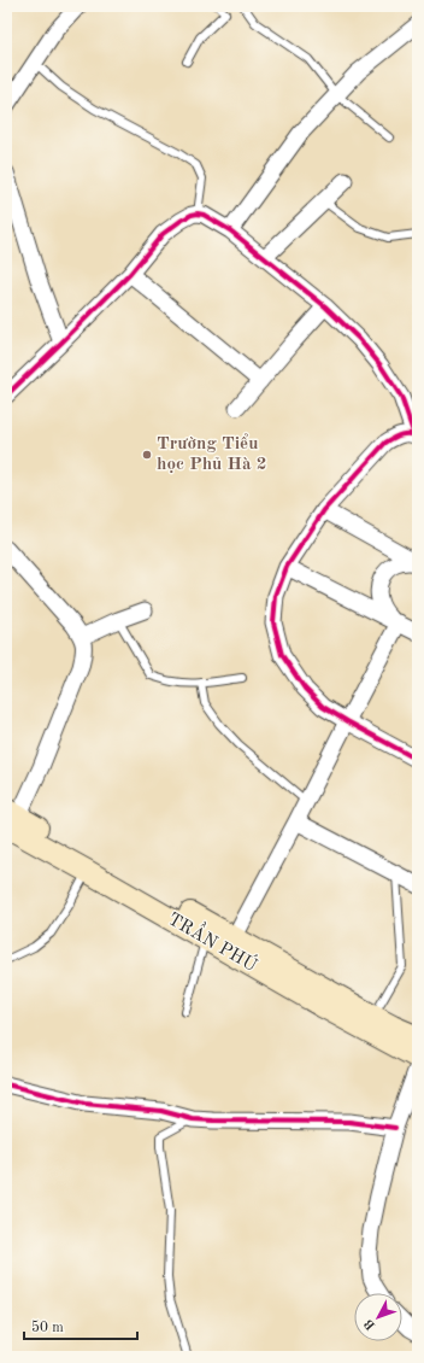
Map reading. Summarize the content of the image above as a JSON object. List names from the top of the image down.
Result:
{
  "streets": {
    "main road": ["TRẦN PHÚ"]
  },
  "places": ["Trường Tiểu học Phủ Hà 2"],
  "scale_bar": "50 m",
  "north": "bottom left"
}
